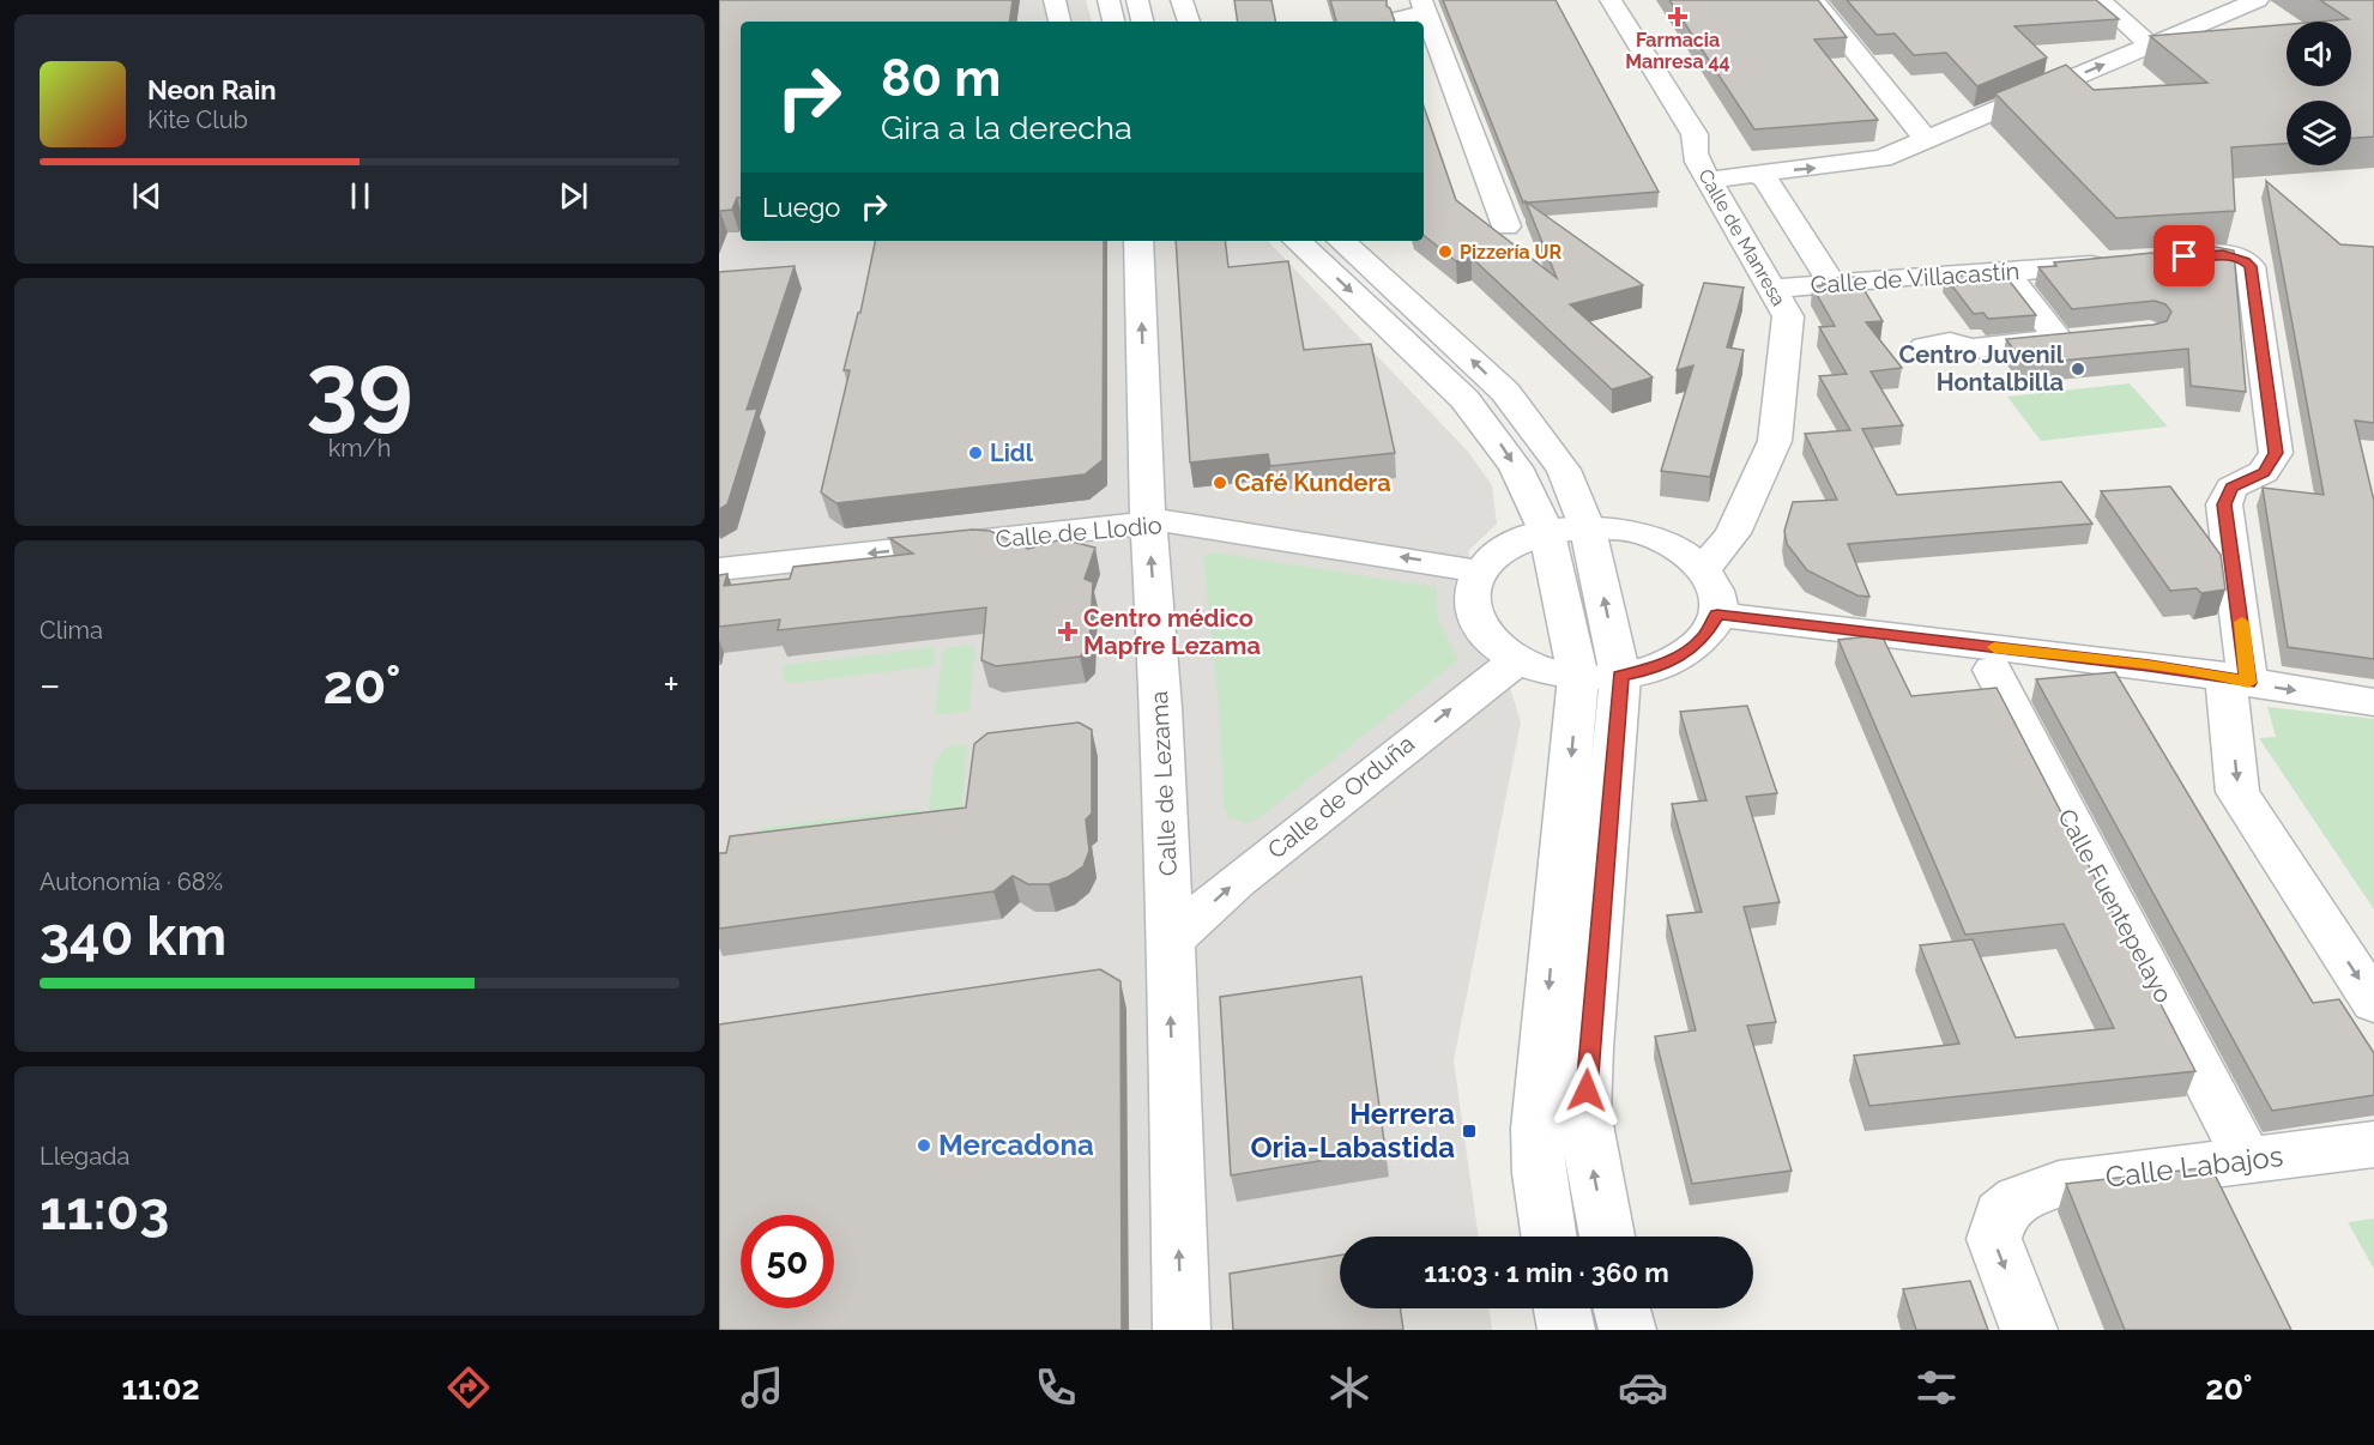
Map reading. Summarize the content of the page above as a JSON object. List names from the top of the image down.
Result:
{
  "streets": {
    "street": [
      "Calle de Manresa",
      "Calle de Villacastín",
      "Calle de Llodio",
      "Calle de Lezama",
      "Calle de Orduña",
      "Calle Fuentepelayo",
      "Calle Labajos"
    ]
  },
  "crossings": [
    ["Calle de Manresa", "Calle de Villacastín"],
    ["Calle de Llodio", "Calle de Lezama"],
    ["Calle de Lezama", "Calle de Orduña"]
  ],
  "one_way": ["Calle de Llodio", "Calle de Lezama", "Calle de Orduña"],
  "places": {
    "health": ["Farmacia Manresa 44", "Centro médico Mapfre Lezama"],
    "other": [
      "Pizzería UR",
      "Centro Juvenil Hontalbilla",
      "Lidl",
      "Café Kundera",
      "Mercadona"
    ],
    "transit": ["Herrera Oria-Labastida"]
  },
  "page": {
    "turn": ["80 m", "Gira a la derecha"],
    "song": ["Neon Rain", "Kite Club"],
    "then": "Luego",
    "tile": [
      ["39", "km/h"],
      "Clima",
      ["Autonomía · 68%", "340 km"],
      ["Llegada", "11:03"]
    ],
    "heat": ["−", "20°", "+"],
    "limit": "50",
    "trip": "11:03 · 1 min · 360 m",
    "tabs": ["11:02", "20°"]
  }
}
